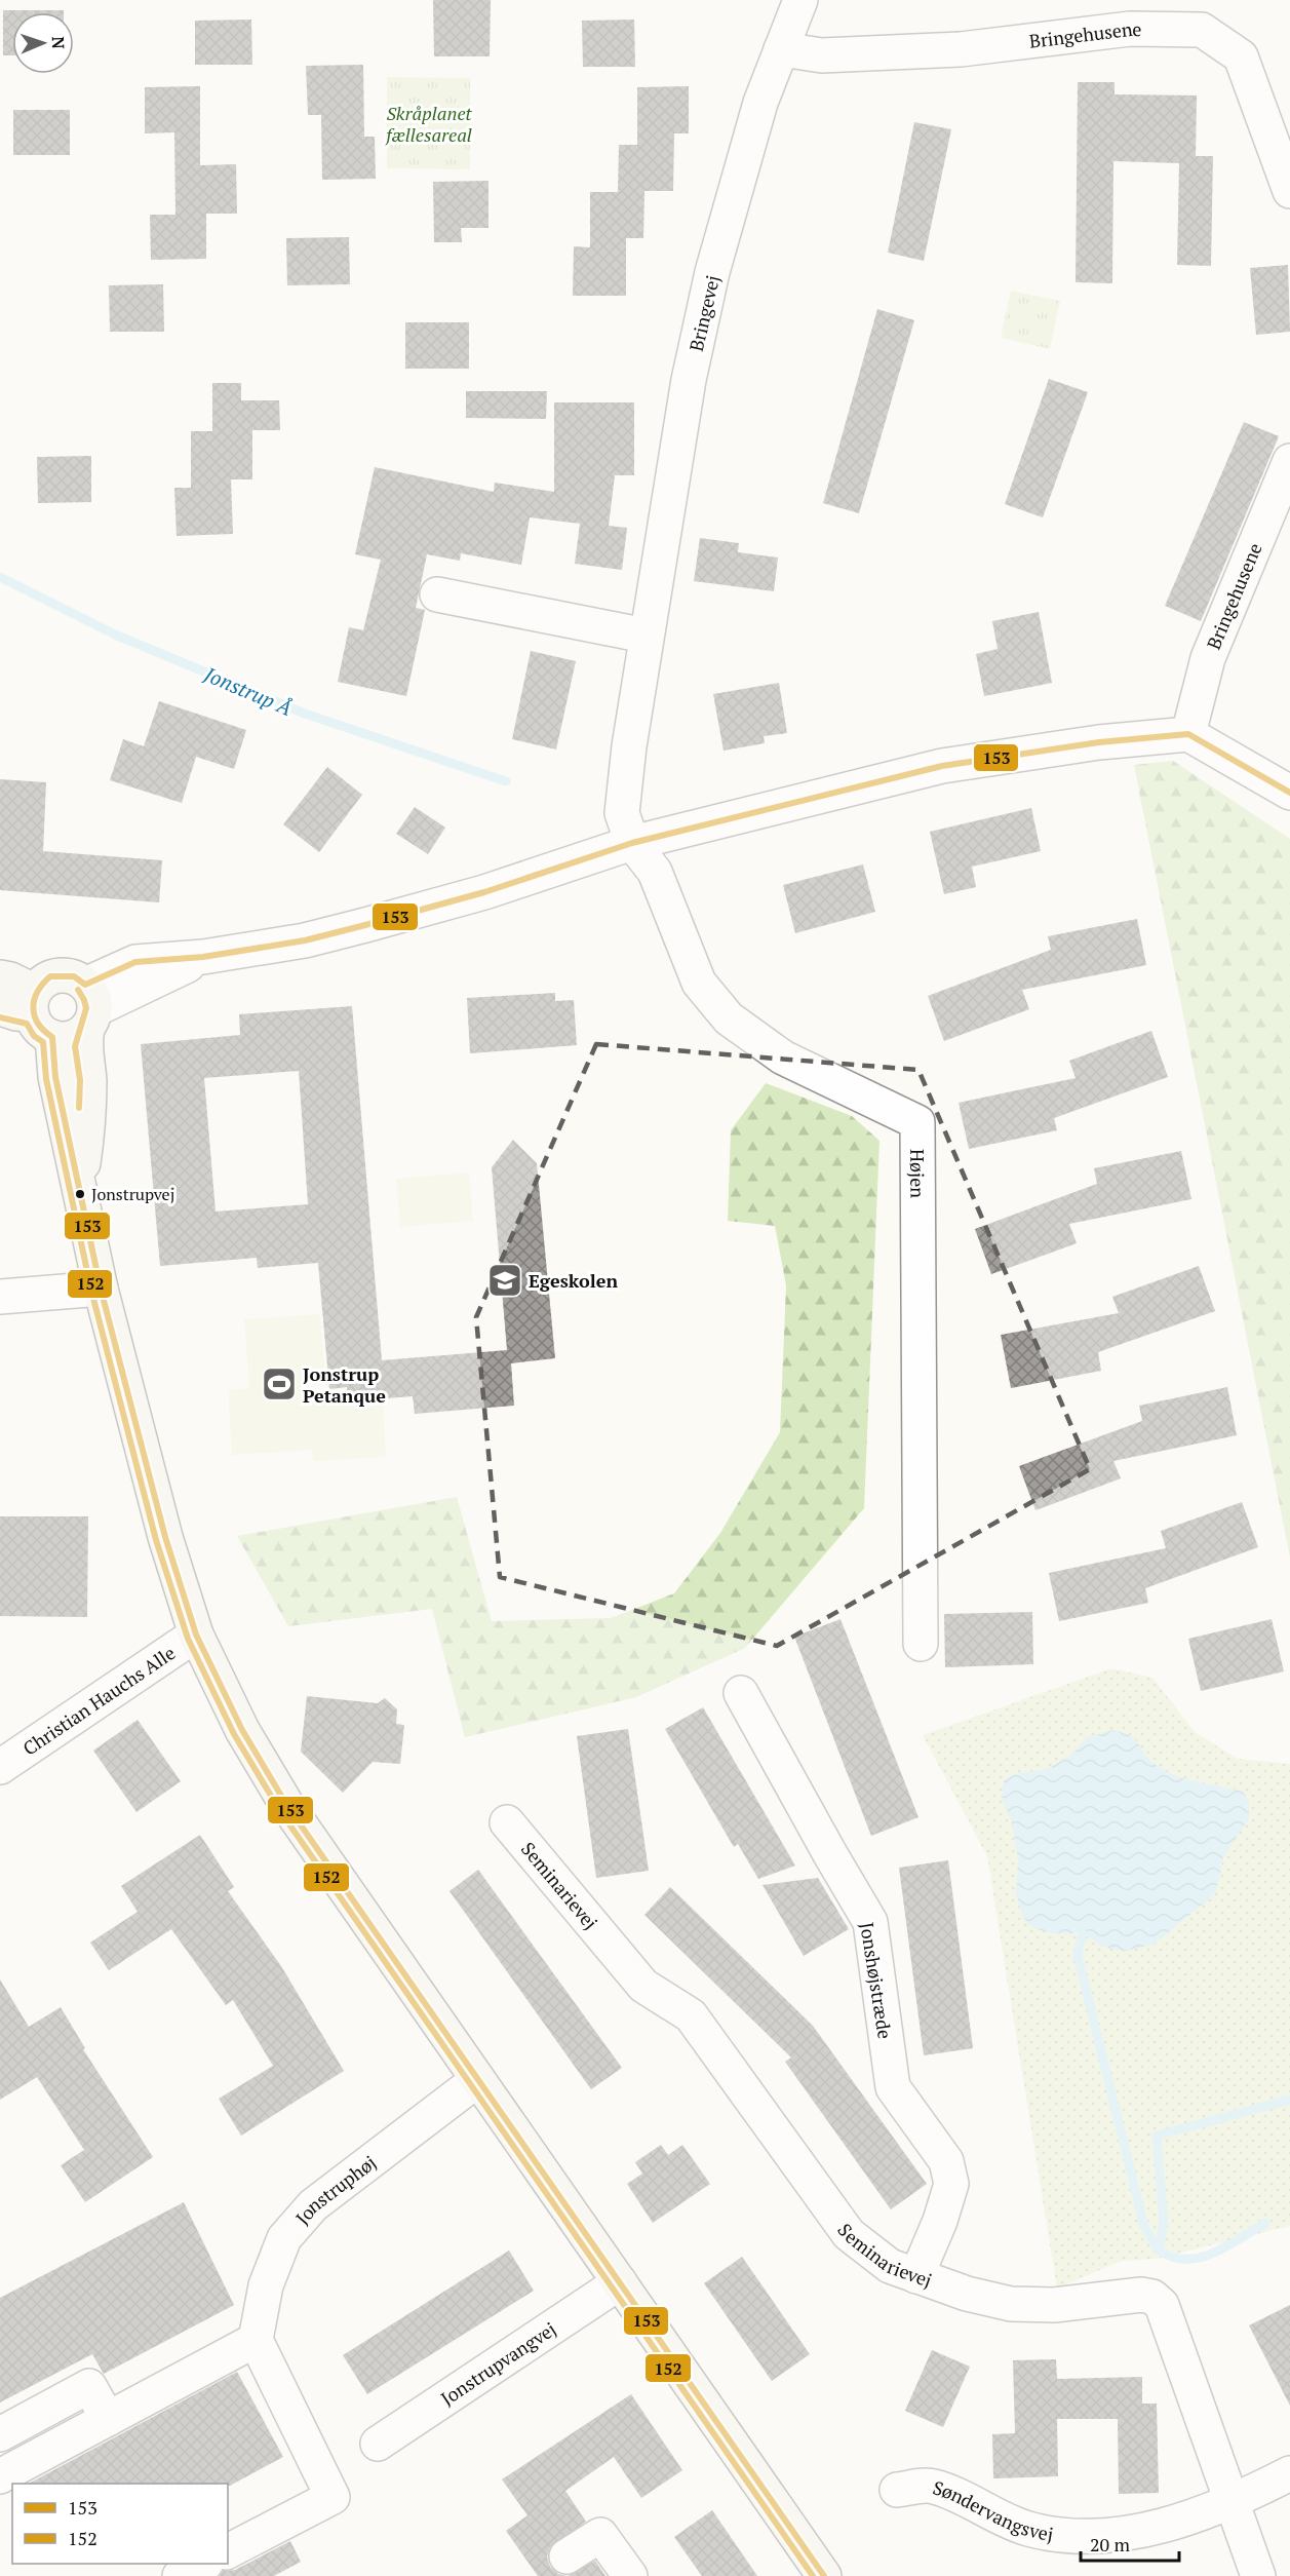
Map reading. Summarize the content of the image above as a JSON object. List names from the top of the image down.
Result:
{
  "streets": {
    "street": [
      "Bringehusene",
      "Bringevej",
      "Højen",
      "Christian Hauchs Alle",
      "Seminarievej",
      "Jonshøjstræde",
      "Jonstruphøj",
      "Jonstrupvangvej",
      "Søndervangsvej"
    ]
  },
  "crossings": [
    ["Bringehusene", "Bringevej"],
    ["Bringevej", "Højen"],
    ["Seminarievej", "Jonshøjstræde"],
    ["Seminarievej", "Søndervangsvej"]
  ],
  "water": ["Jonstrup Å"],
  "parks": ["Skråplanet fællesareal"],
  "places": {
    "other": ["Jonstrupvej"],
    "school or university": ["Egeskolen"],
    "sports": ["Jonstrup Petanque"]
  },
  "lines": ["transit line 153", "transit line 152"],
  "legend": ["153", "152"],
  "scale_bar": "20 m",
  "north": "right"
}
